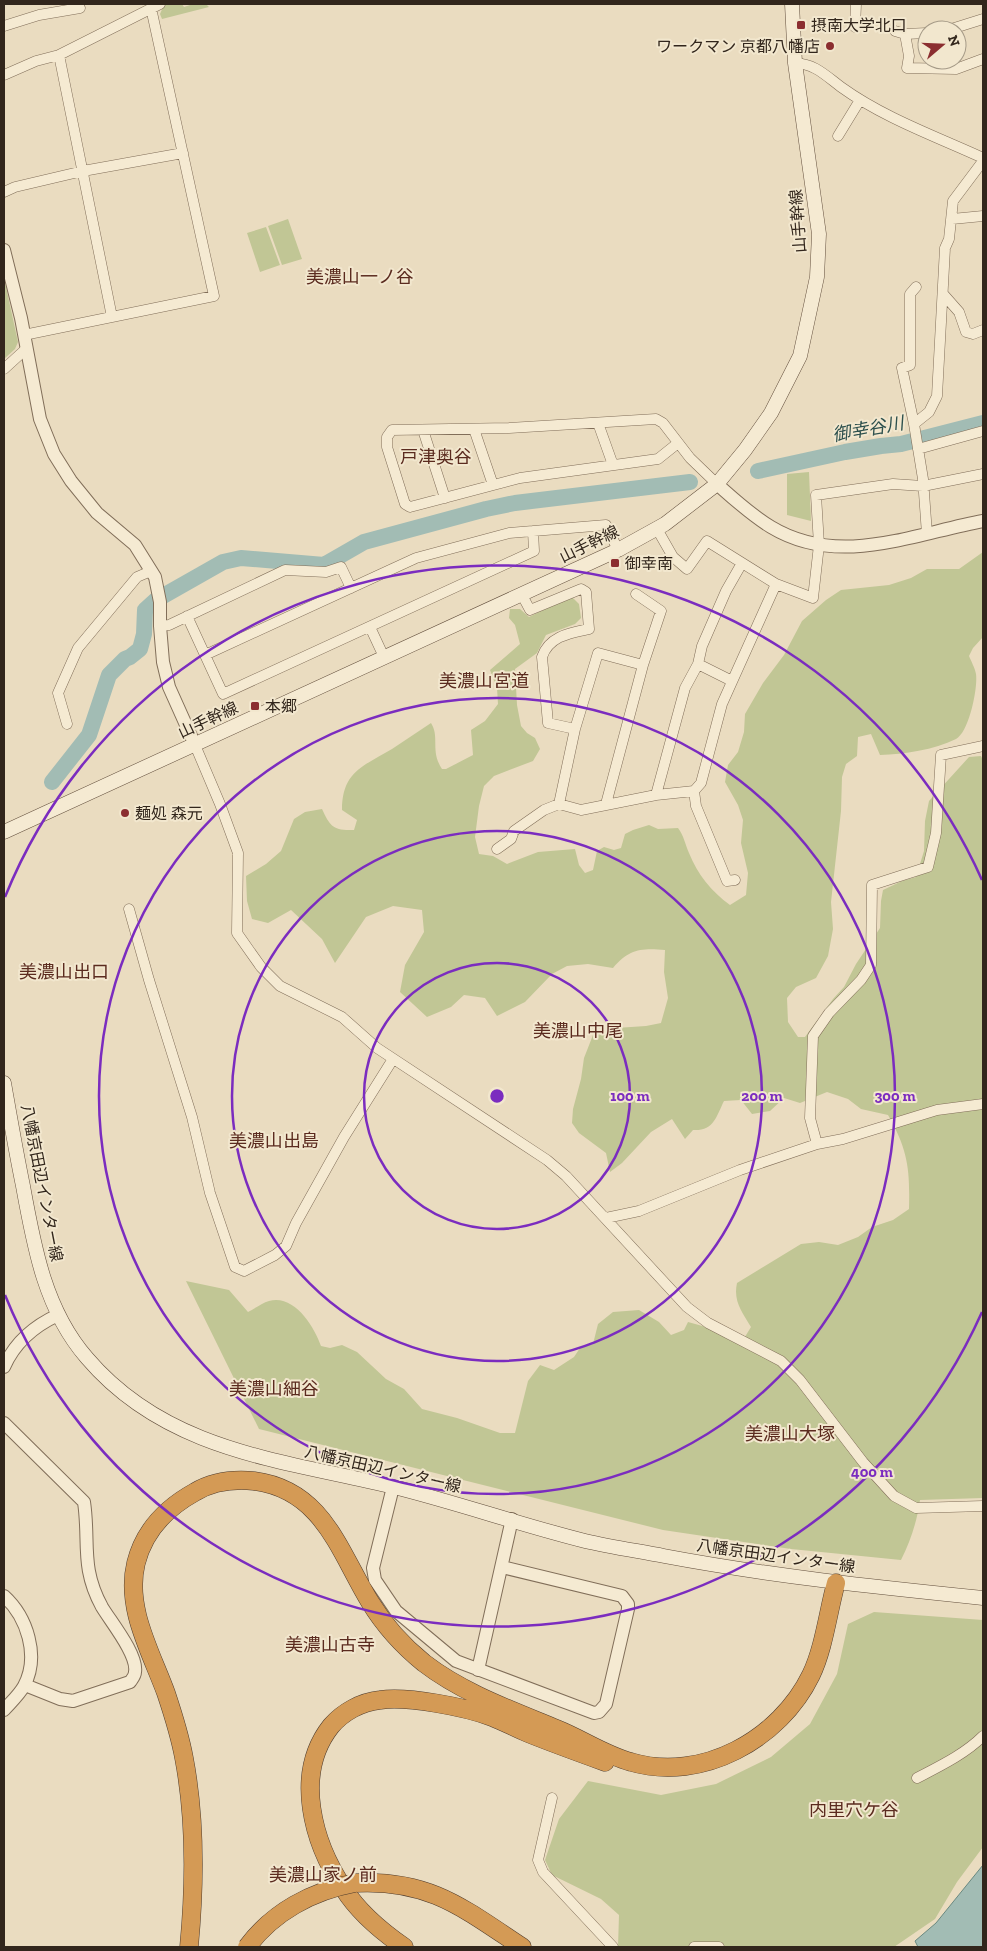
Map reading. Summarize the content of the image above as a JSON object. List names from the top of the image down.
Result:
{
  "streets": {
    "main road": ["山手幹線", "八幡京田辺インター線"]
  },
  "districts": [
    "美濃山一ノ谷",
    "戸津奥谷",
    "美濃山宮道",
    "美濃山出口",
    "美濃山中尾",
    "美濃山出島",
    "美濃山細谷",
    "美濃山大塚",
    "美濃山古寺",
    "内里穴ケ谷",
    "美濃山家ノ前"
  ],
  "water": ["御幸谷川"],
  "places": {
    "transit": ["摂南大学北口", "御幸南", "本郷"],
    "other": ["ワークマン 京都八幡店", "麺処 森元"]
  },
  "north": "right",
  "rings": [
    "100 m",
    "200 m",
    "300 m",
    "400 m"
  ]
}
